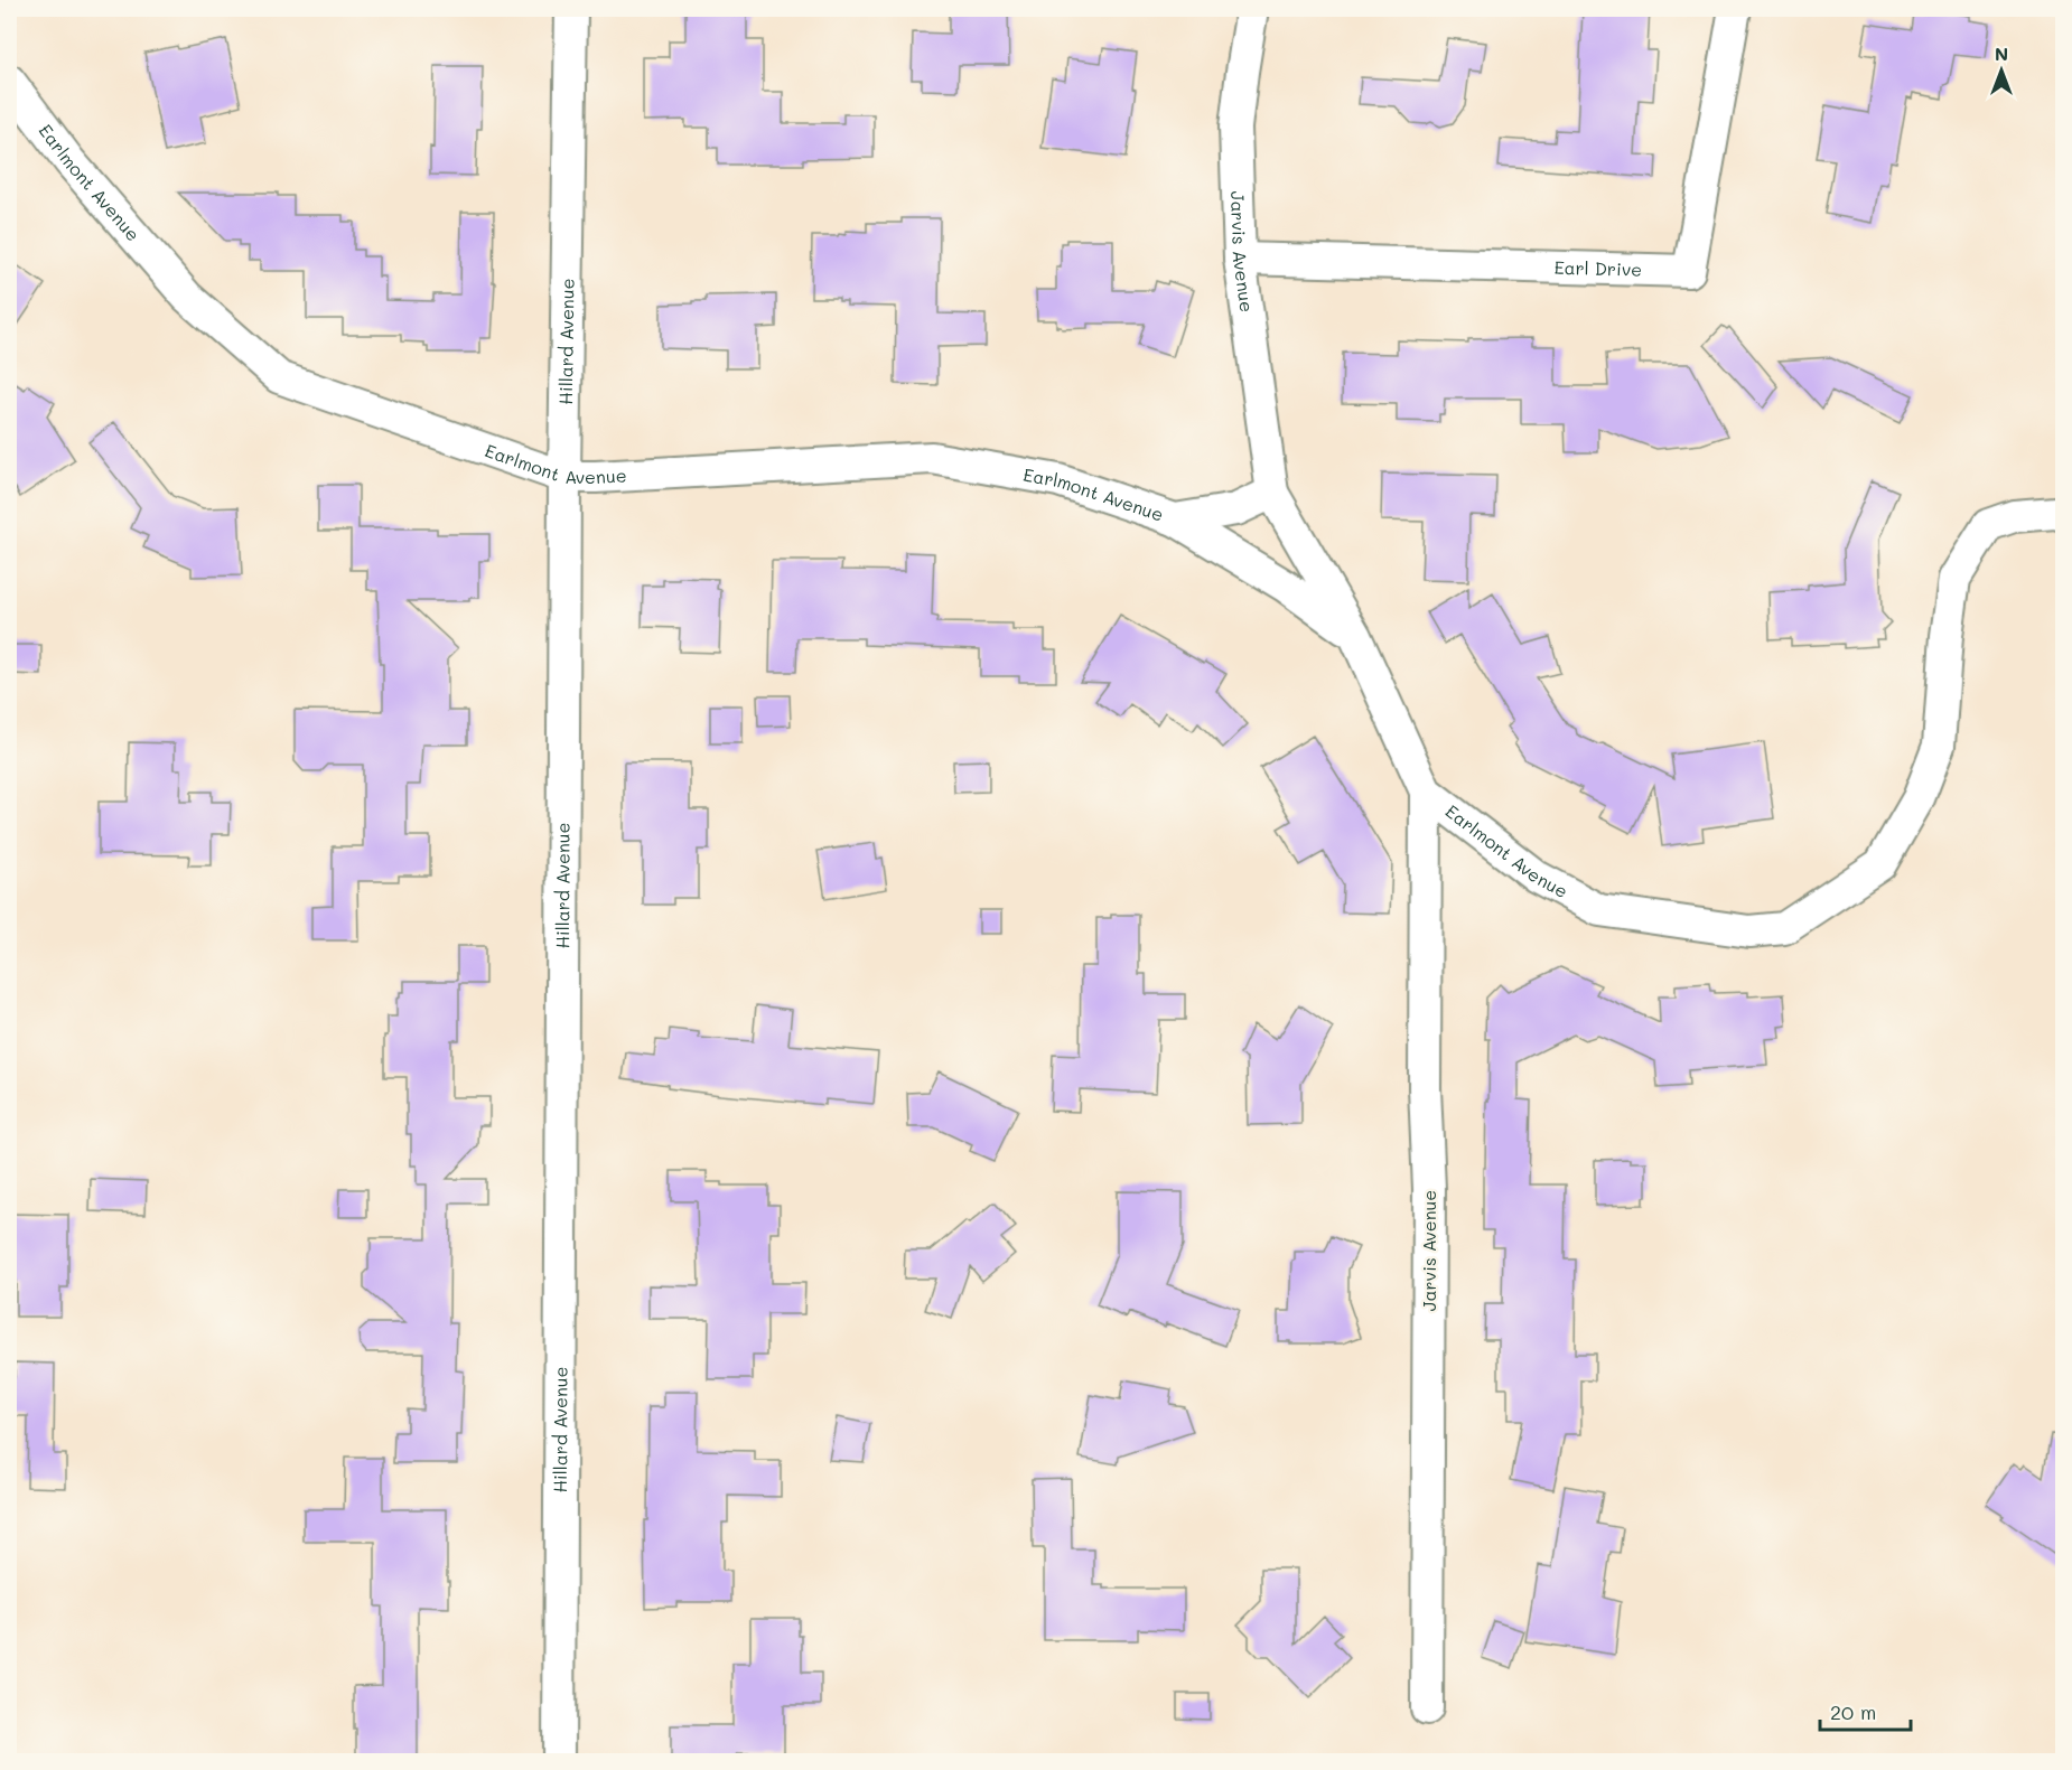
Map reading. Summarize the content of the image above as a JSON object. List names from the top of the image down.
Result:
{
  "streets": {
    "street": [
      "Earlmont Avenue",
      "Jarvis Avenue",
      "Earl Drive",
      "Hillard Avenue"
    ]
  },
  "crossings": [
    ["Earlmont Avenue", "Jarvis Avenue"],
    ["Earlmont Avenue", "Hillard Avenue"],
    ["Jarvis Avenue", "Earl Drive"]
  ],
  "scale_bar": "20 m",
  "north": "top"
}
